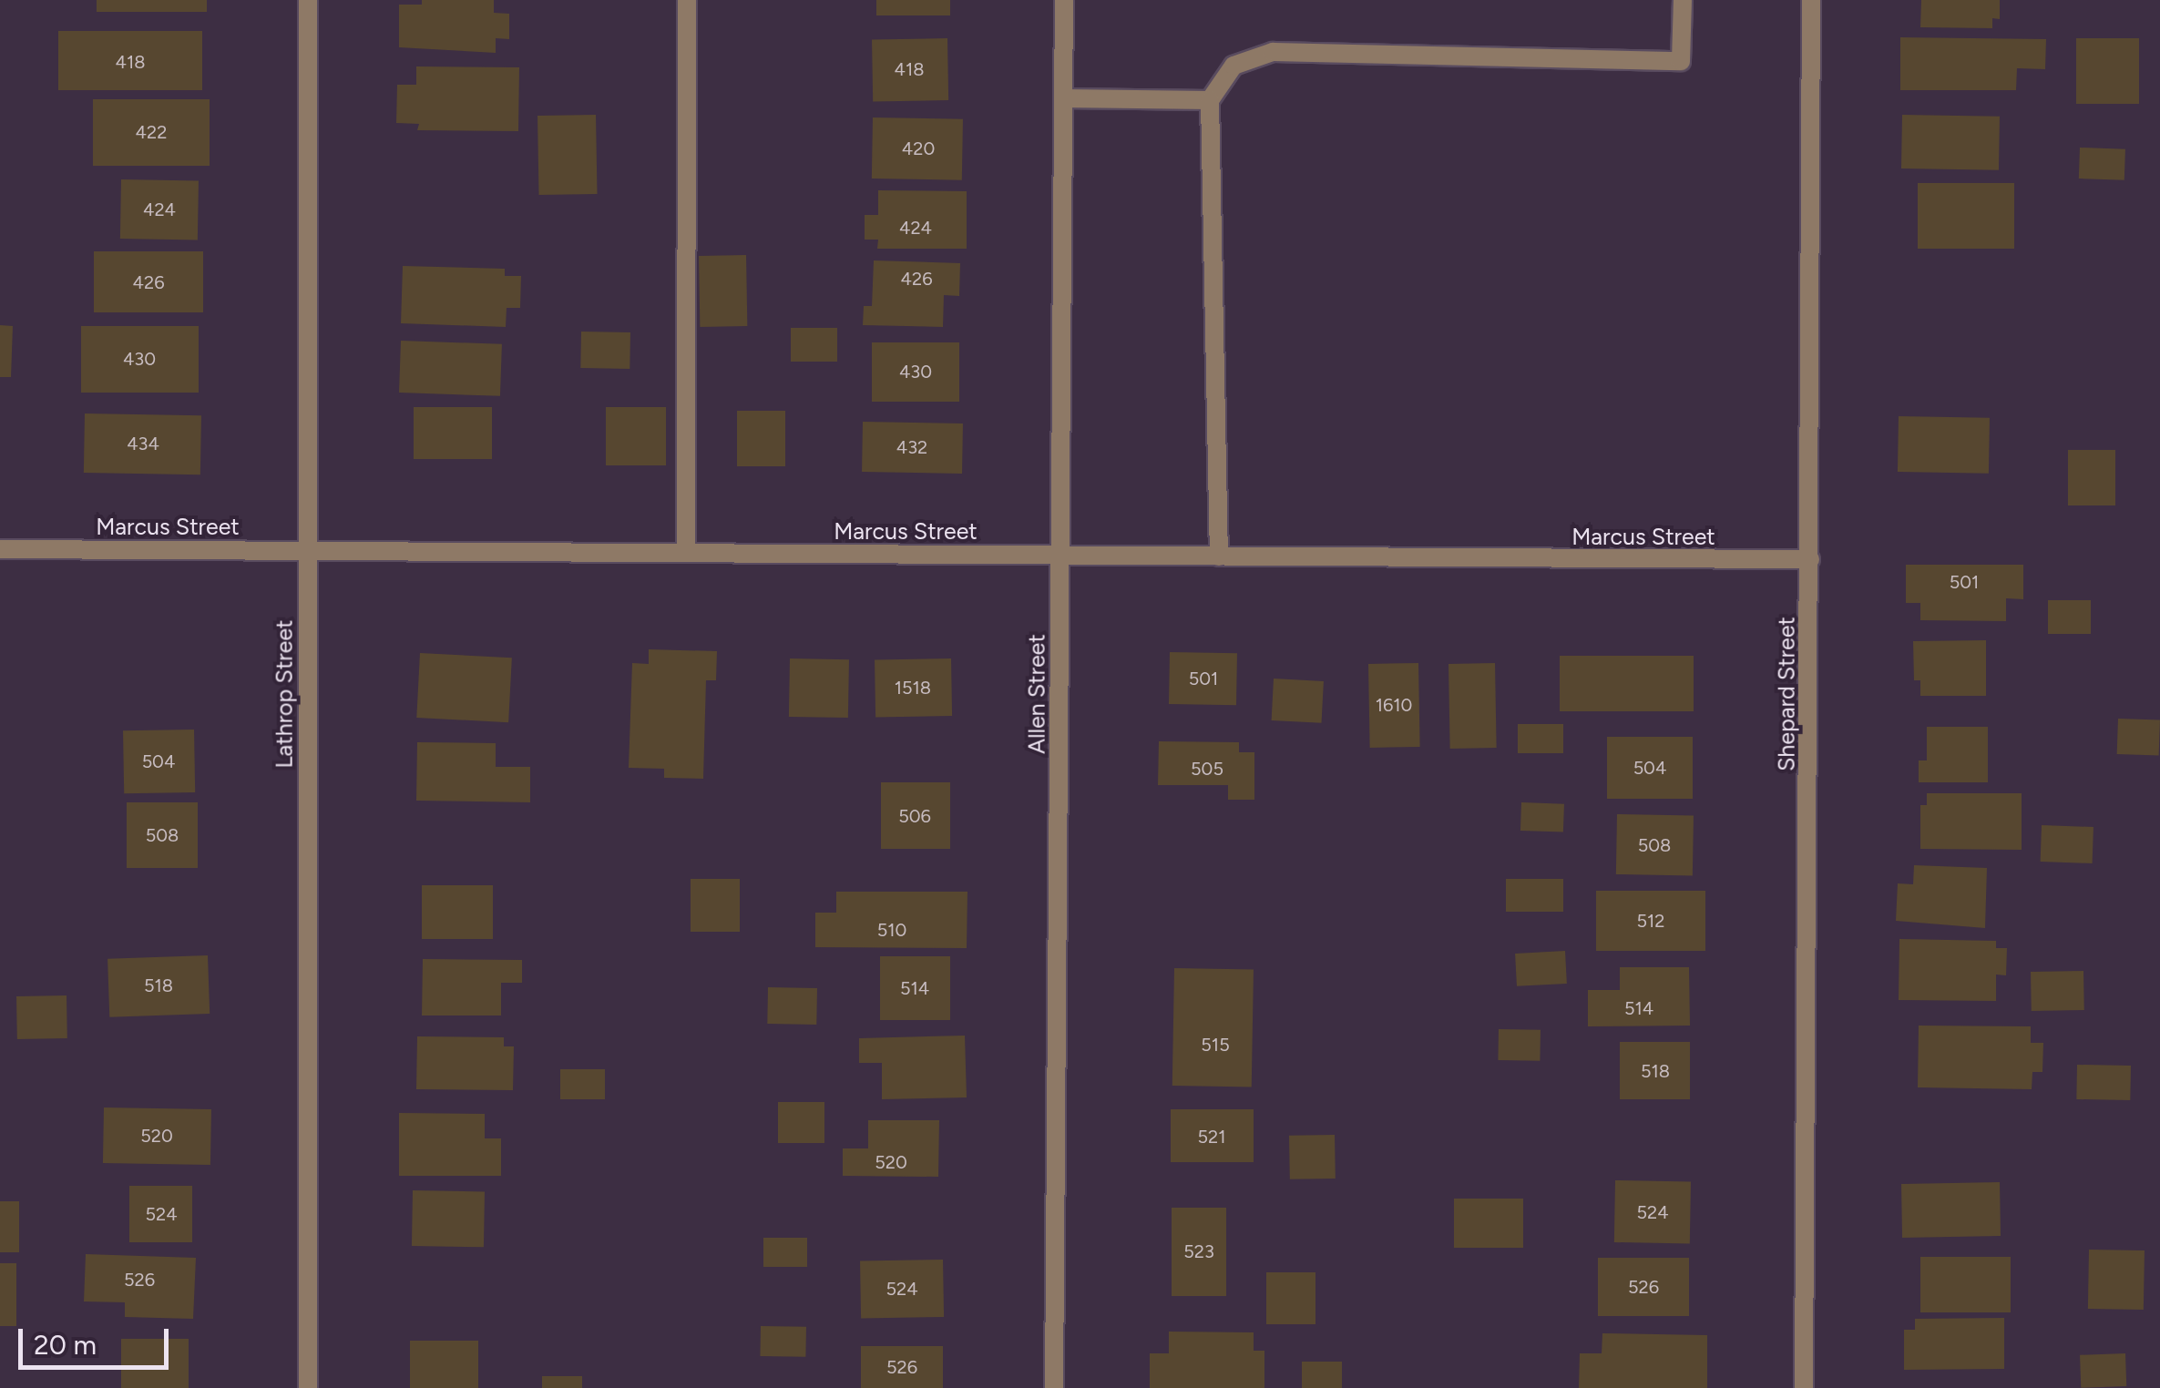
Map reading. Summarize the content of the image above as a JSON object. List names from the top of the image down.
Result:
{
  "streets": {
    "street": [
      "Marcus Street",
      "Lathrop Street",
      "Allen Street",
      "Shepard Street"
    ]
  },
  "crossings": [
    ["Marcus Street", "Lathrop Street"],
    ["Marcus Street", "Allen Street"],
    ["Marcus Street", "Shepard Street"]
  ],
  "house_numbers": [
    "418",
    "418",
    "422",
    "420",
    "424",
    "424",
    "426",
    "426",
    "430",
    "430",
    "434",
    "432",
    "501",
    "501",
    "1518",
    "1610",
    "504",
    "504",
    "505",
    "506",
    "508",
    "508",
    "512",
    "510",
    "518",
    "514",
    "514",
    "515",
    "518",
    "520",
    "521",
    "520",
    "524",
    "524",
    "523",
    "526",
    "526",
    "524",
    "526"
  ],
  "scale_bar": "20 m"
}
